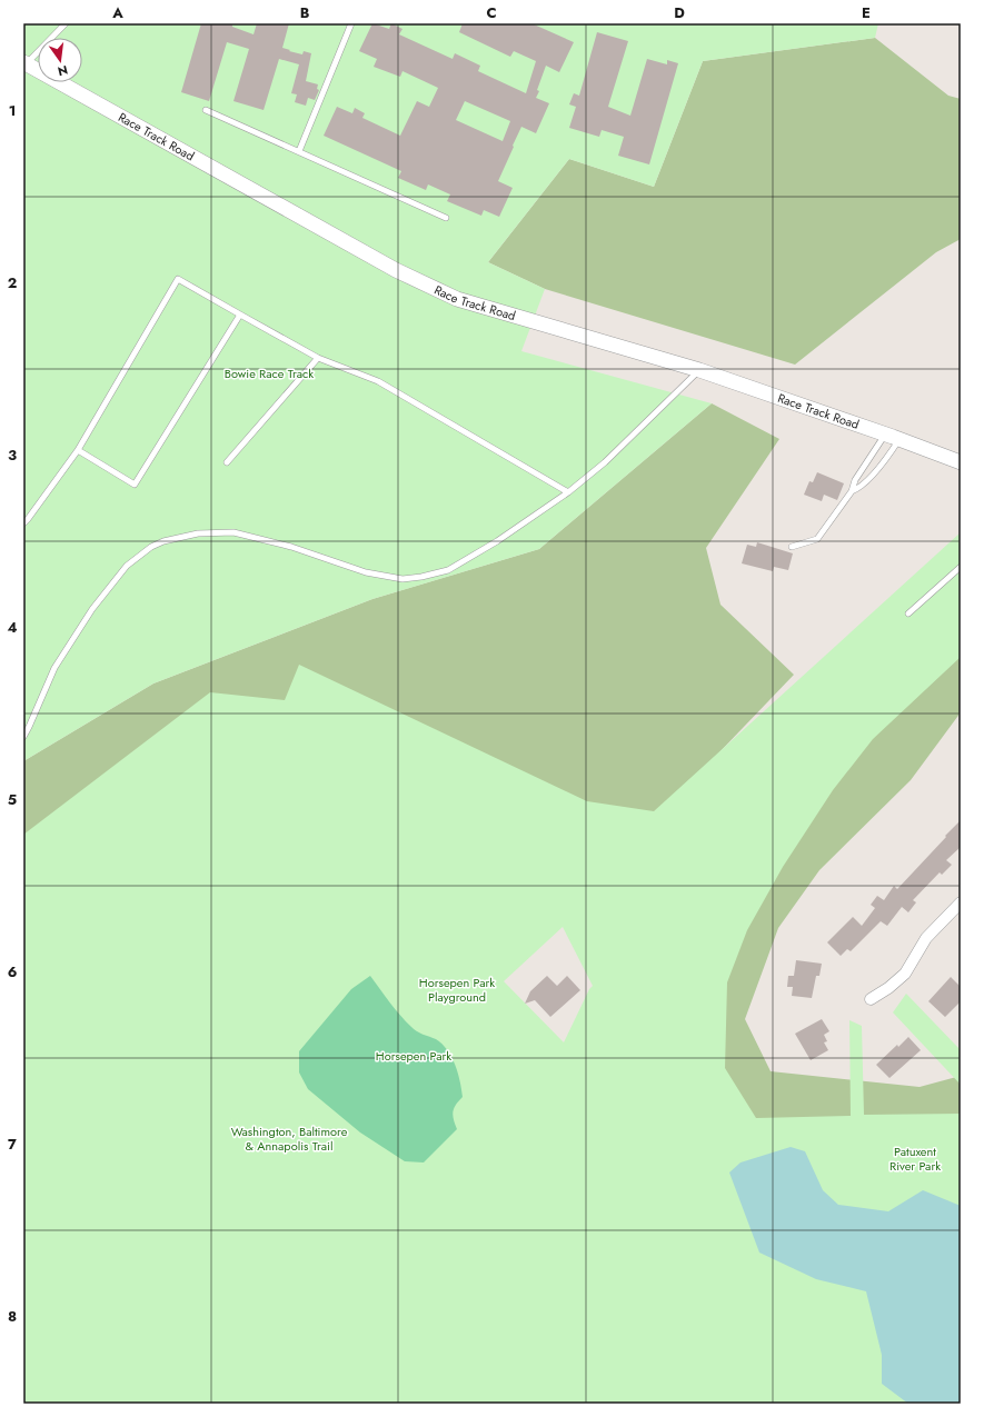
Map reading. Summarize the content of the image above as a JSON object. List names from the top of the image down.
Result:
{
  "streets": {
    "street": ["Race Track Road"]
  },
  "parks": [
    "Bowie Race Track",
    "Horsepen Park Playground",
    "Horsepen Park",
    "Washington, Baltimore & Annapolis Trail",
    "Patuxent River Park"
  ],
  "north": "bottom",
  "grid": {
    "columns": [
      "A",
      "B",
      "C",
      "D",
      "E"
    ],
    "rows": [
      "1",
      "2",
      "3",
      "4",
      "5",
      "6",
      "7",
      "8"
    ]
  }
}
